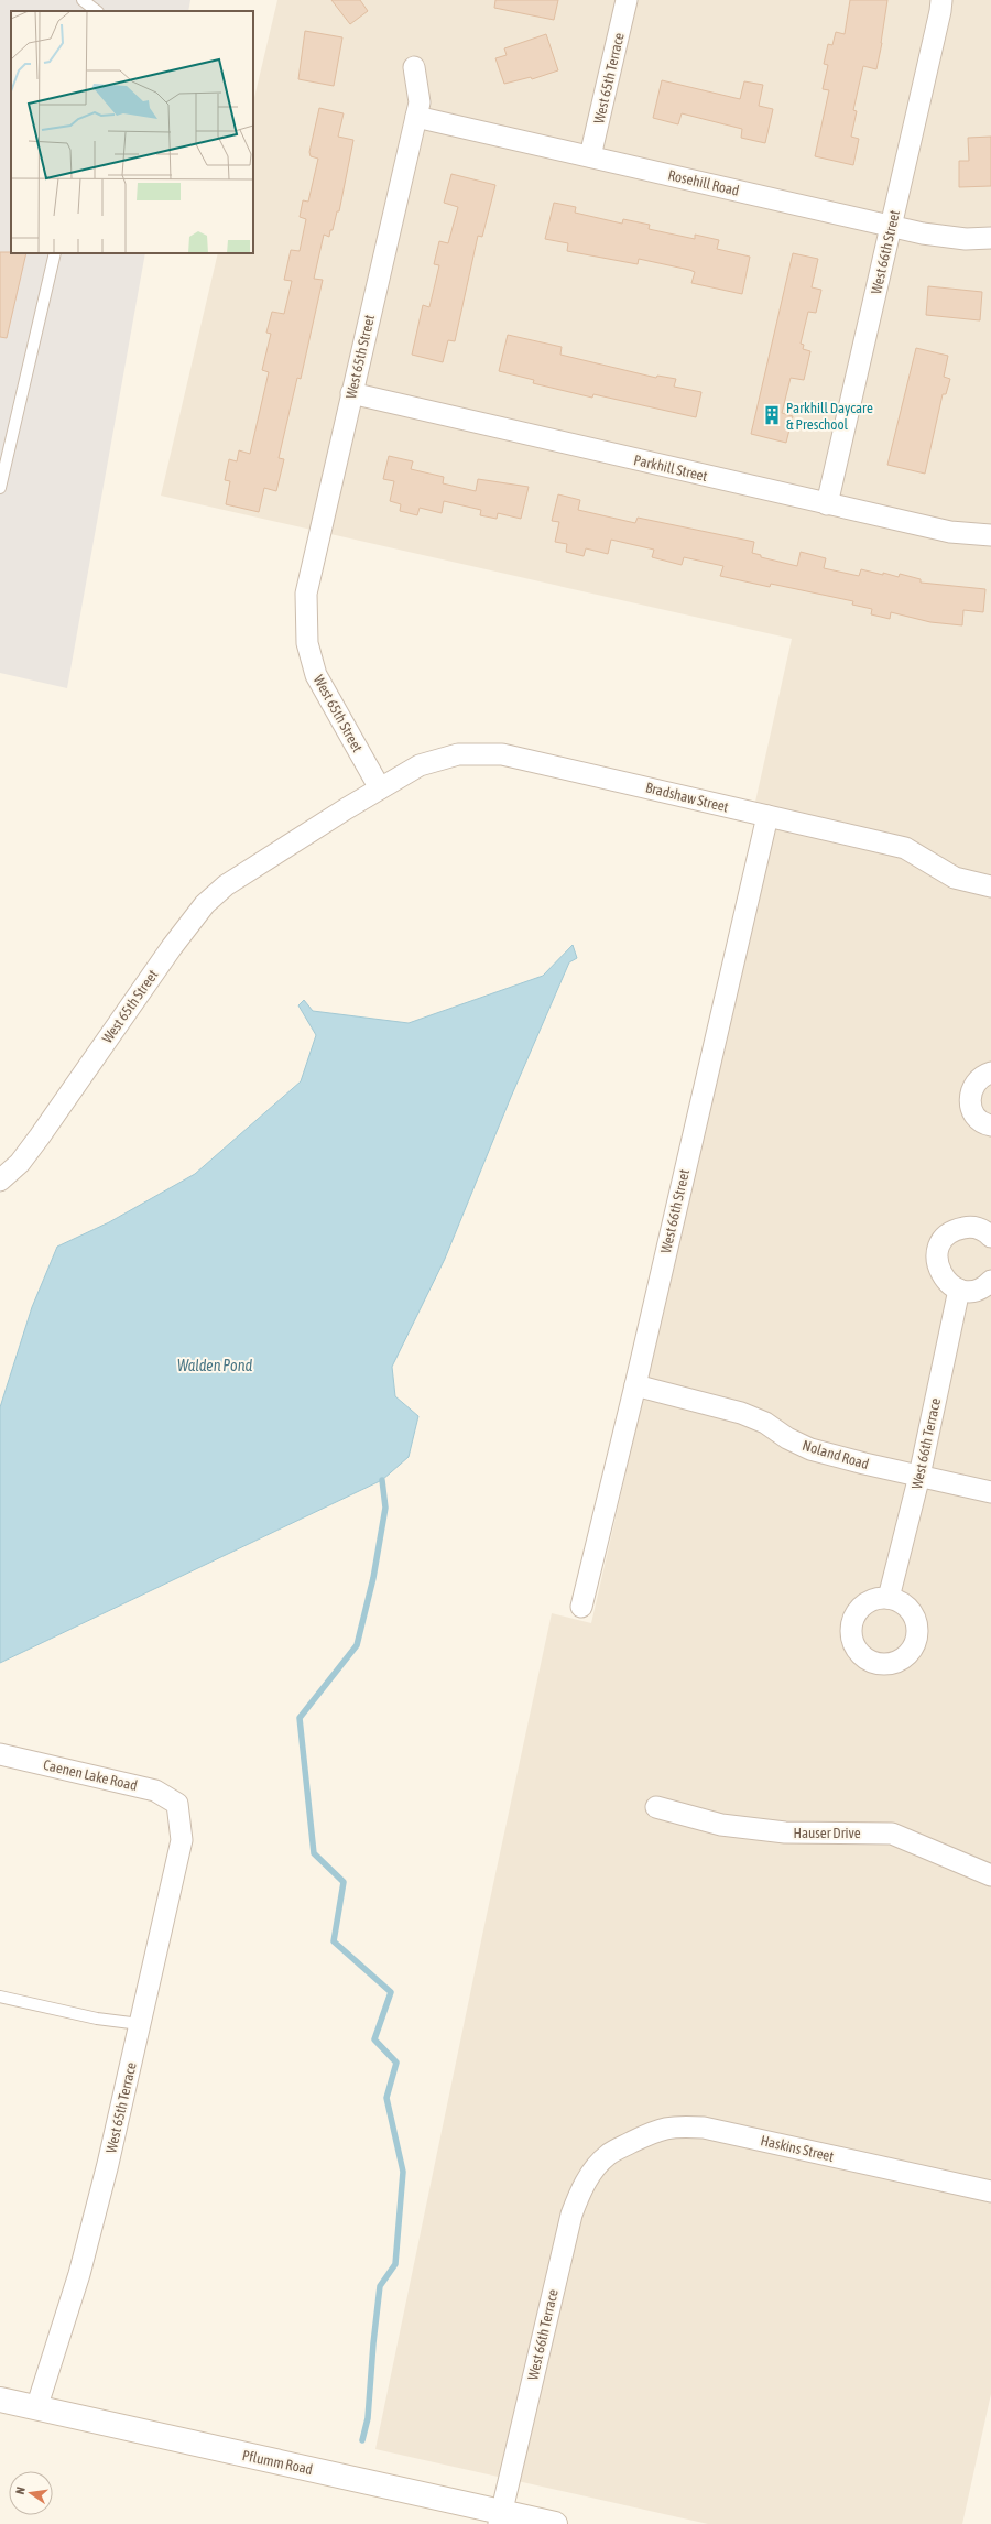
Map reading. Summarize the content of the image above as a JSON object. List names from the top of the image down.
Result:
{
  "streets": {
    "main road": ["Pflumm Road"],
    "street": [
      "West 65th Terrace",
      "Rosehill Road",
      "West 66th Street",
      "West 65th Street",
      "Parkhill Street",
      "Bradshaw Street",
      "West 66th Terrace",
      "Noland Road",
      "Caenen Lake Road",
      "Hauser Drive",
      "Haskins Street"
    ]
  },
  "crossings": [
    ["West 65th Terrace", "Rosehill Road"],
    ["West 65th Terrace", "Caenen Lake Road"],
    ["West 65th Terrace", "Pflumm Road"],
    ["Rosehill Road", "West 66th Street"],
    ["Rosehill Road", "West 65th Street"],
    ["West 66th Street", "Parkhill Street"],
    ["West 66th Street", "Bradshaw Street"],
    ["West 66th Street", "Noland Road"],
    ["West 65th Street", "Parkhill Street"],
    ["West 65th Street", "Bradshaw Street"],
    ["West 66th Terrace", "Noland Road"],
    ["West 66th Terrace", "Haskins Street"],
    ["West 66th Terrace", "Pflumm Road"]
  ],
  "water": ["Walden Pond"],
  "places": {
    "building": ["Parkhill Daycare & Preschool"]
  },
  "north": "left"
}
